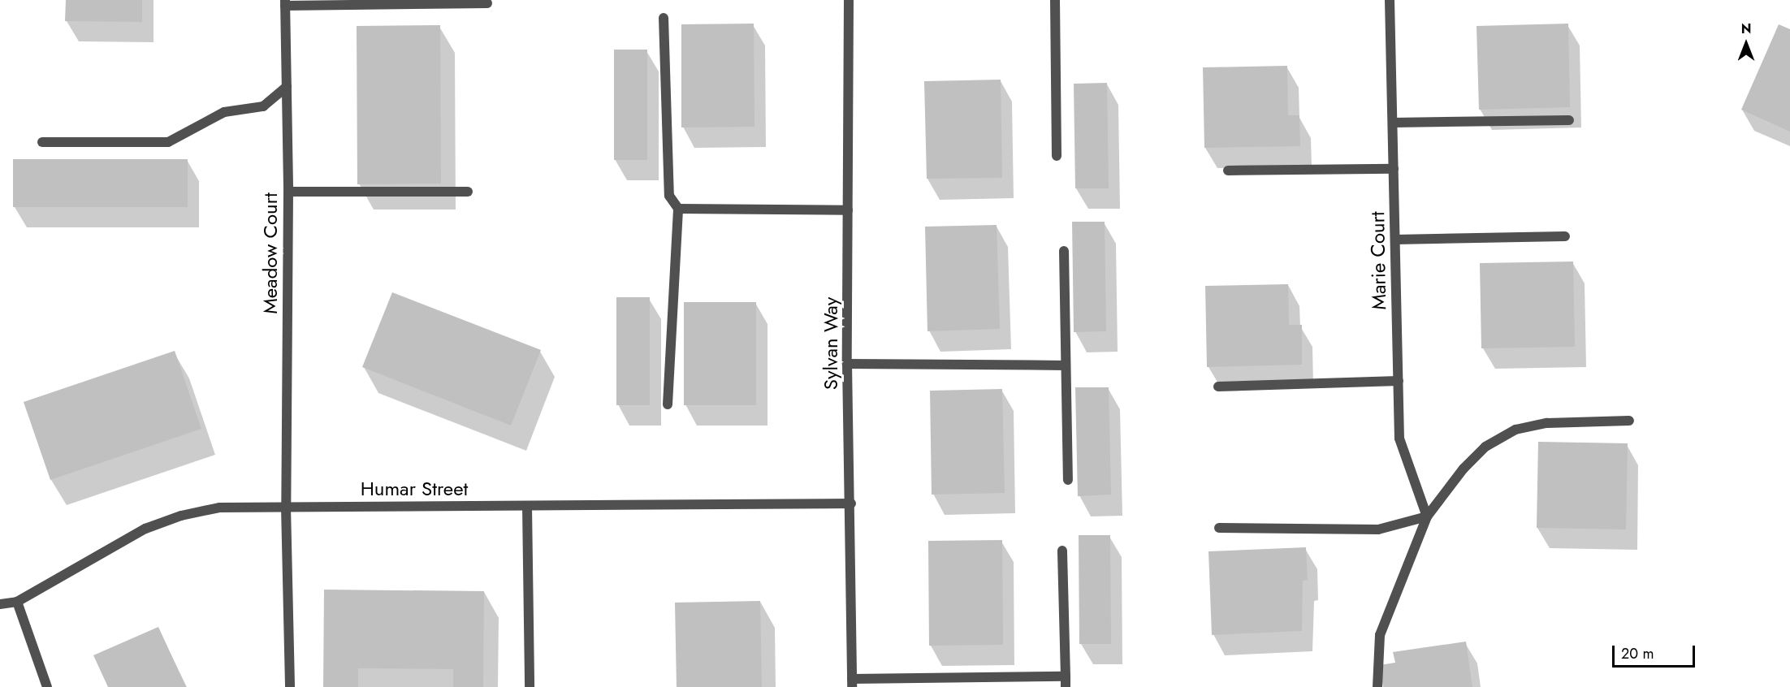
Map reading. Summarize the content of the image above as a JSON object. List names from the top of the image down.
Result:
{
  "streets": {
    "street": [
      "Meadow Court",
      "Marie Court",
      "Sylvan Way",
      "Humar Street"
    ]
  },
  "crossings": [
    ["Meadow Court", "Humar Street"],
    ["Sylvan Way", "Humar Street"]
  ],
  "scale_bar": "20 m",
  "north": "top"
}
